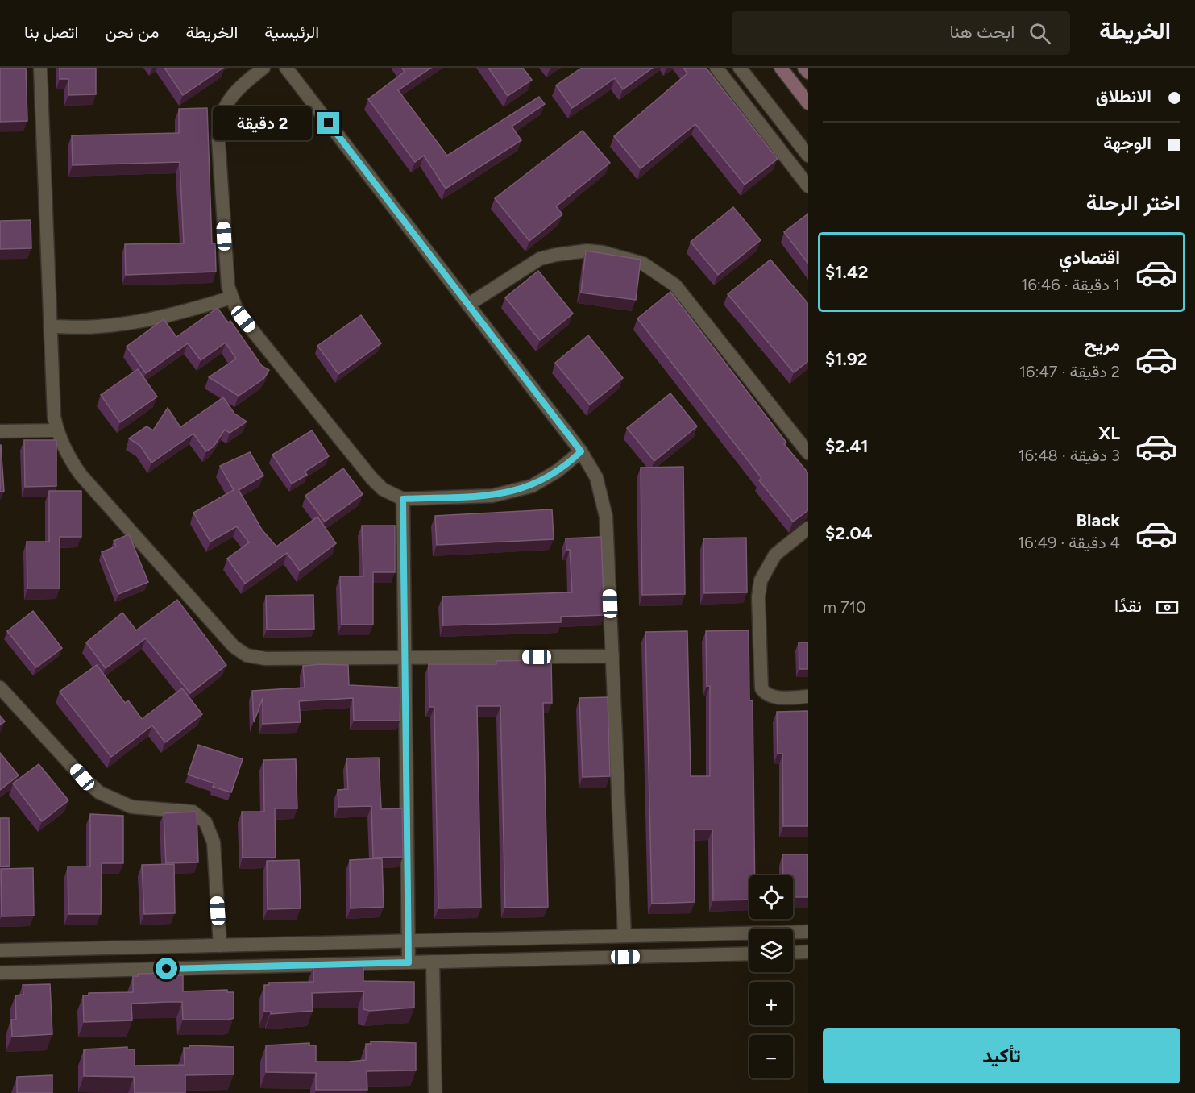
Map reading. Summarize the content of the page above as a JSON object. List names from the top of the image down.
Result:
{
  "page": {
    "header": "الخريطة",
    "search": "ابحث هنا",
    "nav": [
      "الرئيسية",
      "الخريطة",
      "من نحن",
      "اتصل بنا"
    ],
    "banner": ["الانطلاق", "الوجهة"],
    "bubble": "2 دقيقة",
    "heading": "اختر الرحلة",
    "list": [
      {
        "name": "اقتصادي",
        "note": "1 دقيقة · 16:46",
        "value": "$1.42"
      },
      {
        "name": "مريح",
        "note": "2 دقيقة · 16:47",
        "value": "$1.92"
      },
      {
        "name": "XL",
        "note": "3 دقيقة · 16:48",
        "value": "$2.41"
      },
      {
        "name": "Black",
        "note": "4 دقيقة · 16:49",
        "value": "$2.04"
      }
    ],
    "pay": ["نقدًا", "710 m"],
    "map_buttons": ["+", "−"],
    "buttons": "تأكيد"
  }
}
